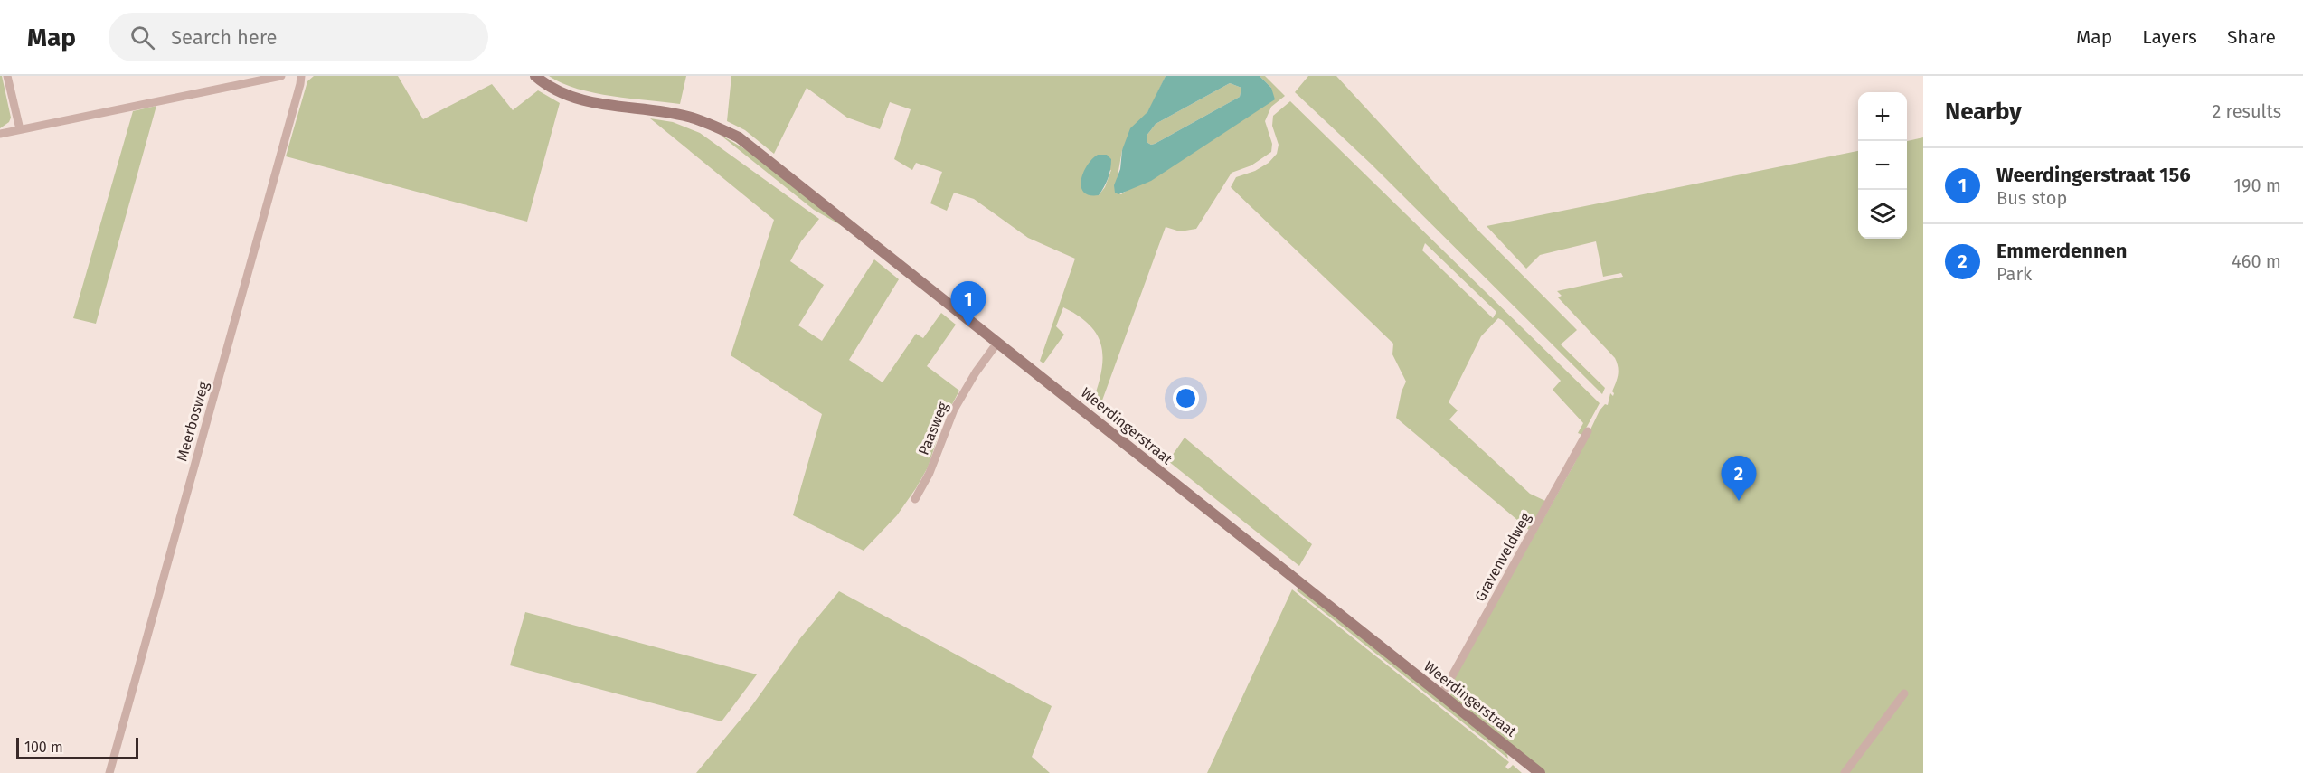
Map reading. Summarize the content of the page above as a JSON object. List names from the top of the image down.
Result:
{
  "streets": {
    "main road": ["Weerdingerstraat"],
    "street": ["Meerbosweg", "Paasweg", "Gravenveldweg"]
  },
  "crossings": [
    ["Weerdingerstraat", "Paasweg"],
    ["Weerdingerstraat", "Gravenveldweg"]
  ],
  "scale_bar": "100 m",
  "page": {
    "header": "Map",
    "search": "Search here",
    "nav": ["Map", "Layers", "Share"],
    "heading": ["Nearby", "2 results"],
    "map_buttons": ["+", "−"],
    "list": [
      {
        "mark": "1",
        "name": "Weerdingerstraat 156",
        "note": "Bus stop",
        "value": "190 m"
      },
      {
        "mark": "2",
        "name": "Emmerdennen",
        "note": "Park",
        "value": "460 m"
      }
    ],
    "pins": ["1", "2"],
    "scale": "100 m"
  }
}
